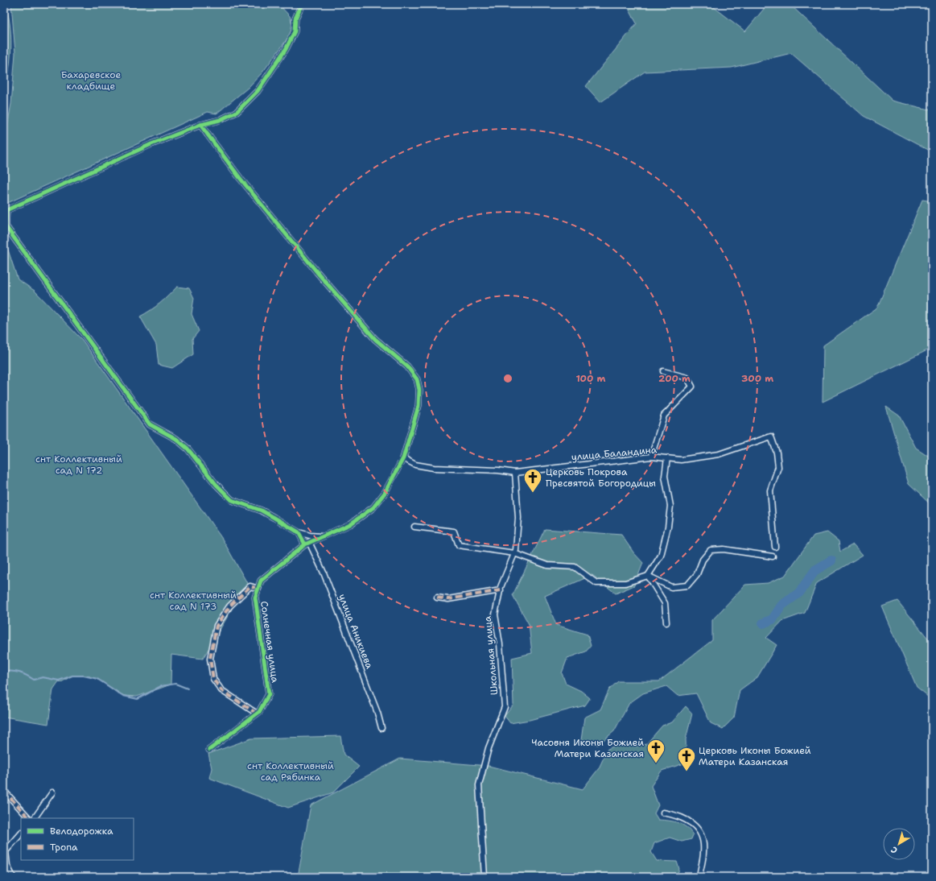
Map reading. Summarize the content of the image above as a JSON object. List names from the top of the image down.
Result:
{
  "streets": {
    "street": [
      "улица Баландина",
      "улица Аникиева",
      "Солнечная улица",
      "Школьная улица"
    ]
  },
  "crossings": [
    ["улица Баландина", "Школьная улица"]
  ],
  "parks": [
    "Бахаревское кладбище",
    "снт Коллективный сад N 172",
    "снт Коллективный сад N 173",
    "снт Коллективный сад Рябинка"
  ],
  "places": {
    "church": ["Церковь Покрова Пресвятой Богородицы", "Часовня Иконы Божией Матери Казанская", "Церковь Иконы Божией Матери Казанская"]
  },
  "legend": ["Велодорожка", "Тропа"],
  "north": "bottom left",
  "rings": ["100 m", "200 m", "300 m"]
}
